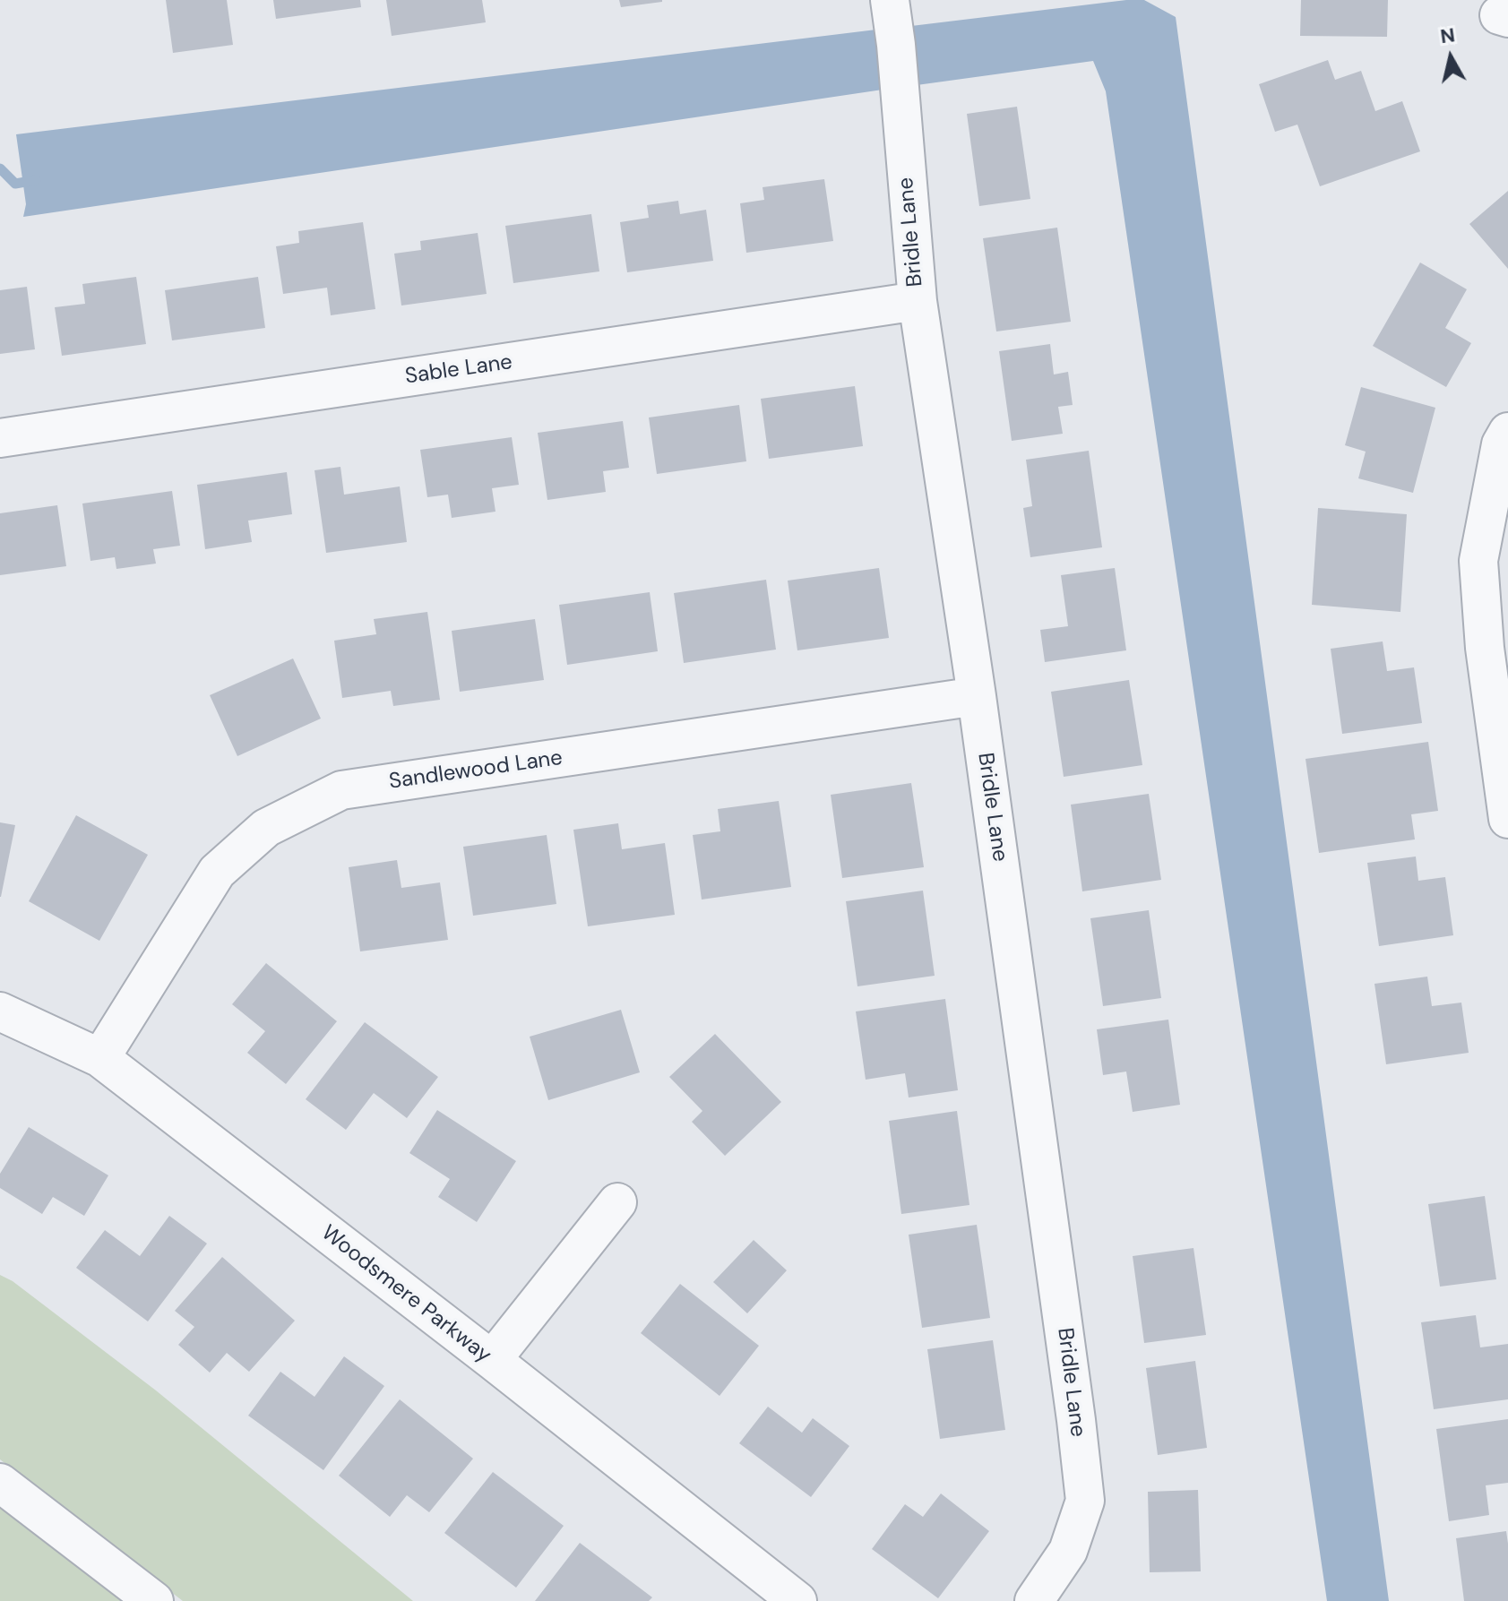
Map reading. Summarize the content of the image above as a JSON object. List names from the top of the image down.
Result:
{
  "streets": {
    "street": [
      "Bridle Lane",
      "Sable Lane",
      "Sandlewood Lane",
      "Woodsmere Parkway"
    ]
  },
  "crossings": [
    ["Bridle Lane", "Sable Lane"],
    ["Bridle Lane", "Sandlewood Lane"],
    ["Sandlewood Lane", "Woodsmere Parkway"]
  ],
  "north": "top"
}
